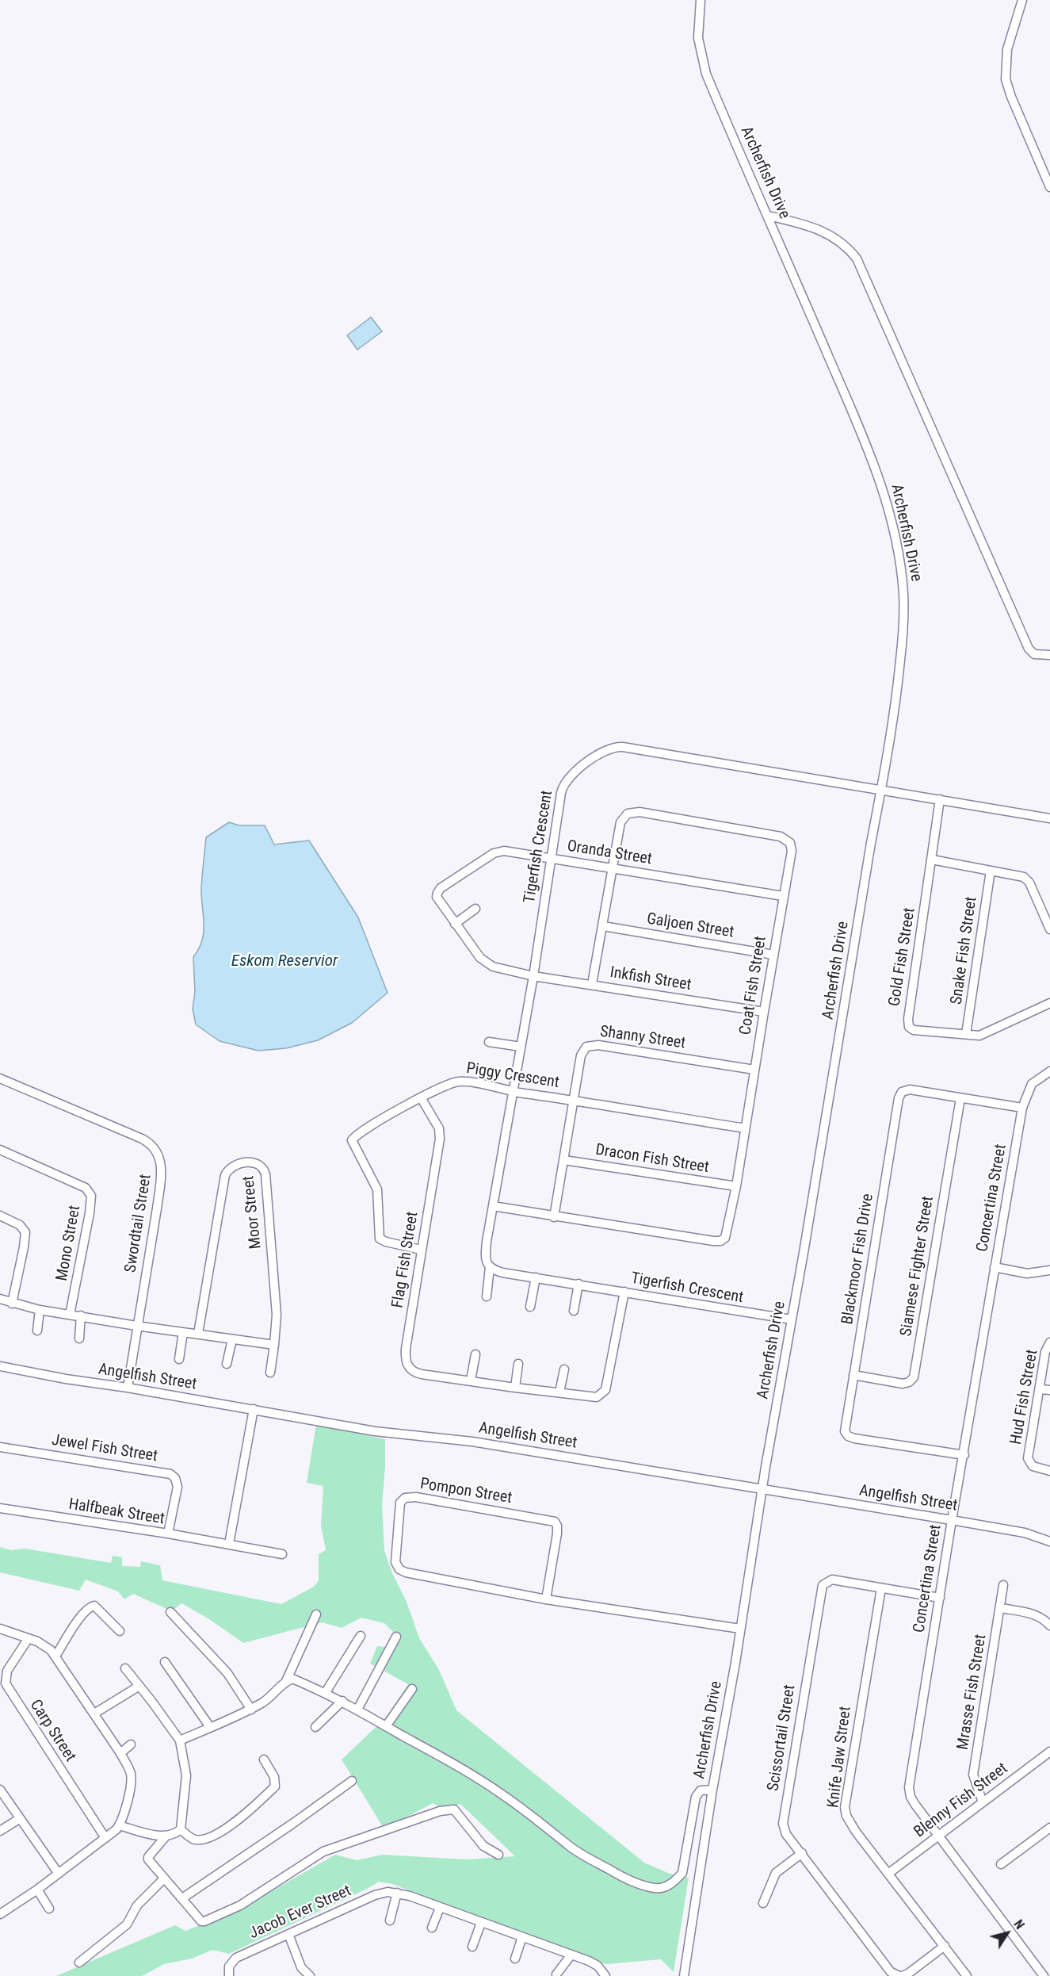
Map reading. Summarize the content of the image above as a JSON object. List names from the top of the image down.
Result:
{
  "streets": {
    "street": [
      "Archerfish Drive",
      "Tigerfish Crescent",
      "Oranda Street",
      "Galjoen Street",
      "Snake Fish Street",
      "Gold Fish Street",
      "Inkfish Street",
      "Coat Fish Street",
      "Shanny Street",
      "Piggy Crescent",
      "Dracon Fish Street",
      "Concertina Street",
      "Moor Street",
      "Swordtail Street",
      "Mono Street",
      "Blackmoor Fish Drive",
      "Flag Fish Street",
      "Siamese Fighter Street",
      "Angelfish Street",
      "Hud Fish Street",
      "Jewel Fish Street",
      "Pompon Street",
      "Halfbeak Street",
      "Mrasse Fish Street",
      "Carp Street",
      "Scissortail Street",
      "Knife Jaw Street",
      "Blenny Fish Street",
      "Jacob Ever Street"
    ]
  },
  "crossings": [
    ["Archerfish Drive", "Tigerfish Crescent"],
    ["Archerfish Drive", "Angelfish Street"],
    ["Archerfish Drive", "Pompon Street"],
    ["Tigerfish Crescent", "Oranda Street"],
    ["Tigerfish Crescent", "Gold Fish Street"],
    ["Tigerfish Crescent", "Inkfish Street"],
    ["Tigerfish Crescent", "Coat Fish Street"],
    ["Tigerfish Crescent", "Piggy Crescent"],
    ["Tigerfish Crescent", "Flag Fish Street"],
    ["Oranda Street", "Inkfish Street"],
    ["Oranda Street", "Coat Fish Street"],
    ["Galjoen Street", "Coat Fish Street"],
    ["Snake Fish Street", "Gold Fish Street"],
    ["Inkfish Street", "Coat Fish Street"],
    ["Coat Fish Street", "Shanny Street"],
    ["Coat Fish Street", "Piggy Crescent"],
    ["Coat Fish Street", "Dracon Fish Street"],
    ["Shanny Street", "Piggy Crescent"],
    ["Shanny Street", "Dracon Fish Street"],
    ["Piggy Crescent", "Flag Fish Street"],
    ["Concertina Street", "Blackmoor Fish Drive"],
    ["Concertina Street", "Angelfish Street"],
    ["Concertina Street", "Scissortail Street"],
    ["Concertina Street", "Blenny Fish Street"],
    ["Swordtail Street", "Angelfish Street"],
    ["Blackmoor Fish Drive", "Siamese Fighter Street"],
    ["Jewel Fish Street", "Halfbeak Street"],
    ["Mrasse Fish Street", "Blenny Fish Street"],
    ["Scissortail Street", "Knife Jaw Street"],
    ["Knife Jaw Street", "Blenny Fish Street"]
  ],
  "water": ["Eskom Reservior"],
  "north": "top right"
}
